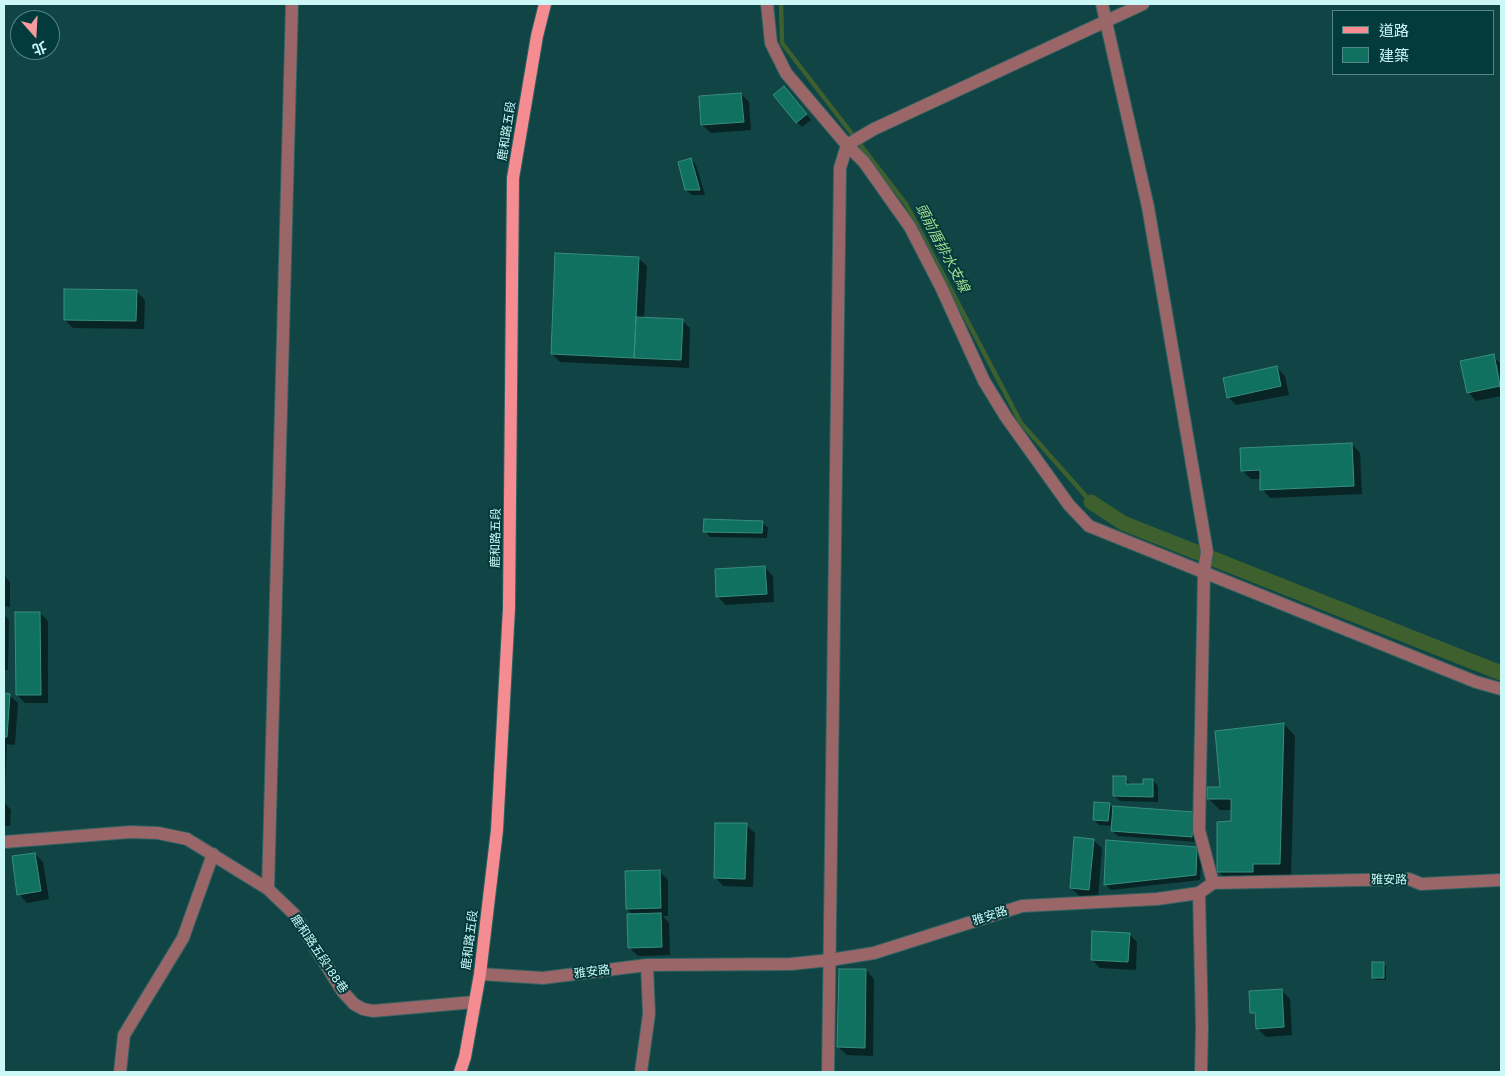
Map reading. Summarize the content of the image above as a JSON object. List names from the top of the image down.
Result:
{
  "streets": {
    "main road": ["鹿和路五段"],
    "street": ["雅安路", "鹿和路五段188巷"]
  },
  "crossings": [
    ["鹿和路五段", "雅安路"],
    ["鹿和路五段", "鹿和路五段188巷"]
  ],
  "water": ["頭前厝排水支線"],
  "legend": ["道路", "建築"],
  "north": "bottom"
}
